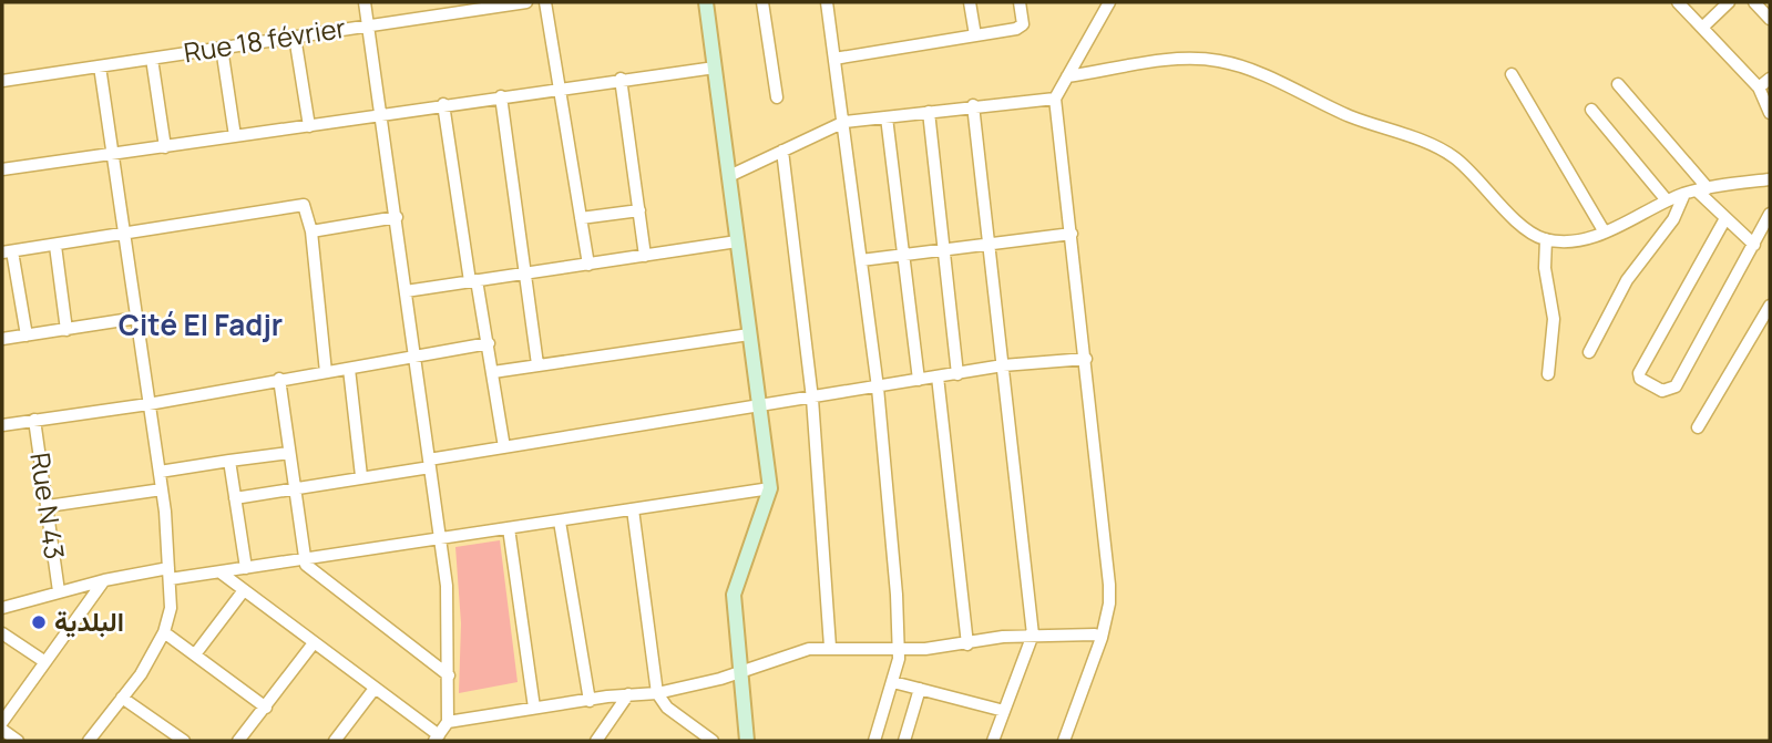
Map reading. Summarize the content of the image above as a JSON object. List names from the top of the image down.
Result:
{
  "streets": {
    "street": ["Rue 18 février", "Rue N 43"]
  },
  "districts": ["Cité El Fadjr"],
  "places": ["البلدية"]
}
